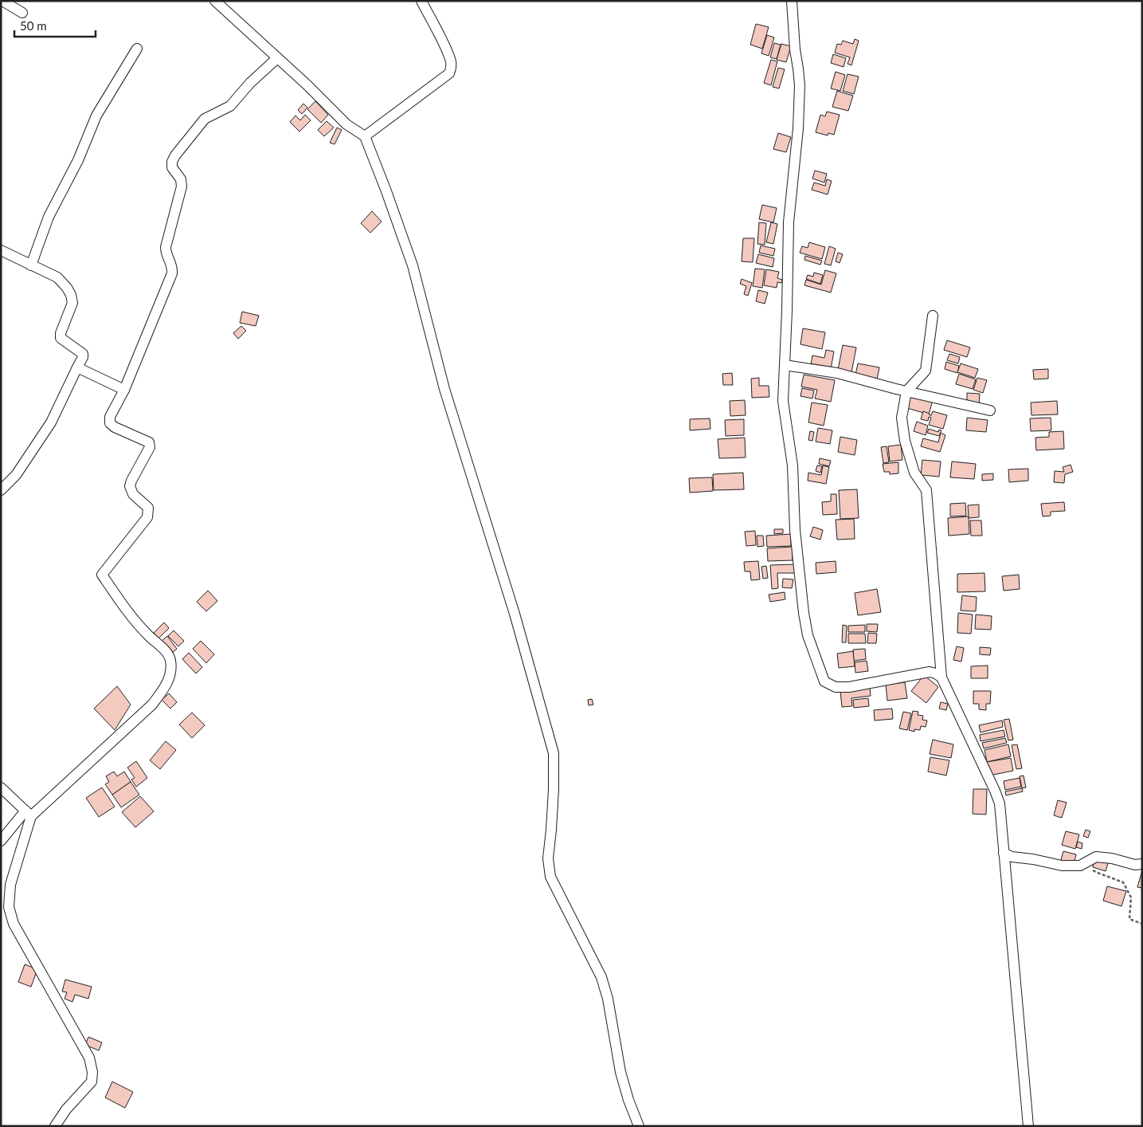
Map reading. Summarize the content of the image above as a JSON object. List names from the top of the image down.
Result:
{
  "scale_bar": "50 m"
}
